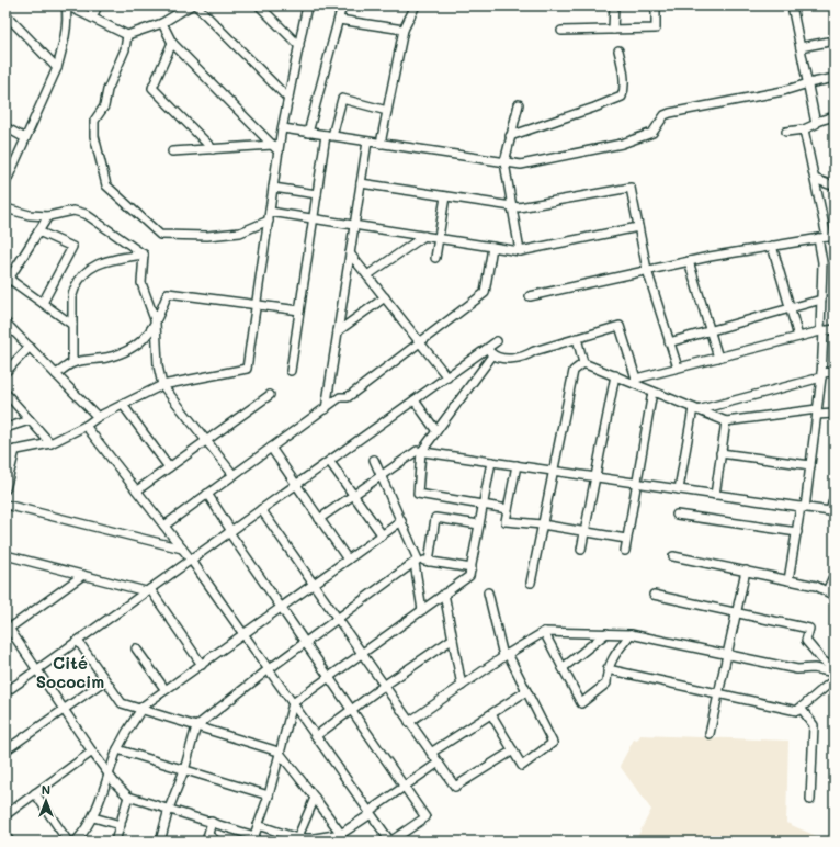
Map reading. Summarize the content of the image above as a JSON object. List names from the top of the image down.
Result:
{
  "districts": ["Cité Sococim"],
  "north": "top"
}
